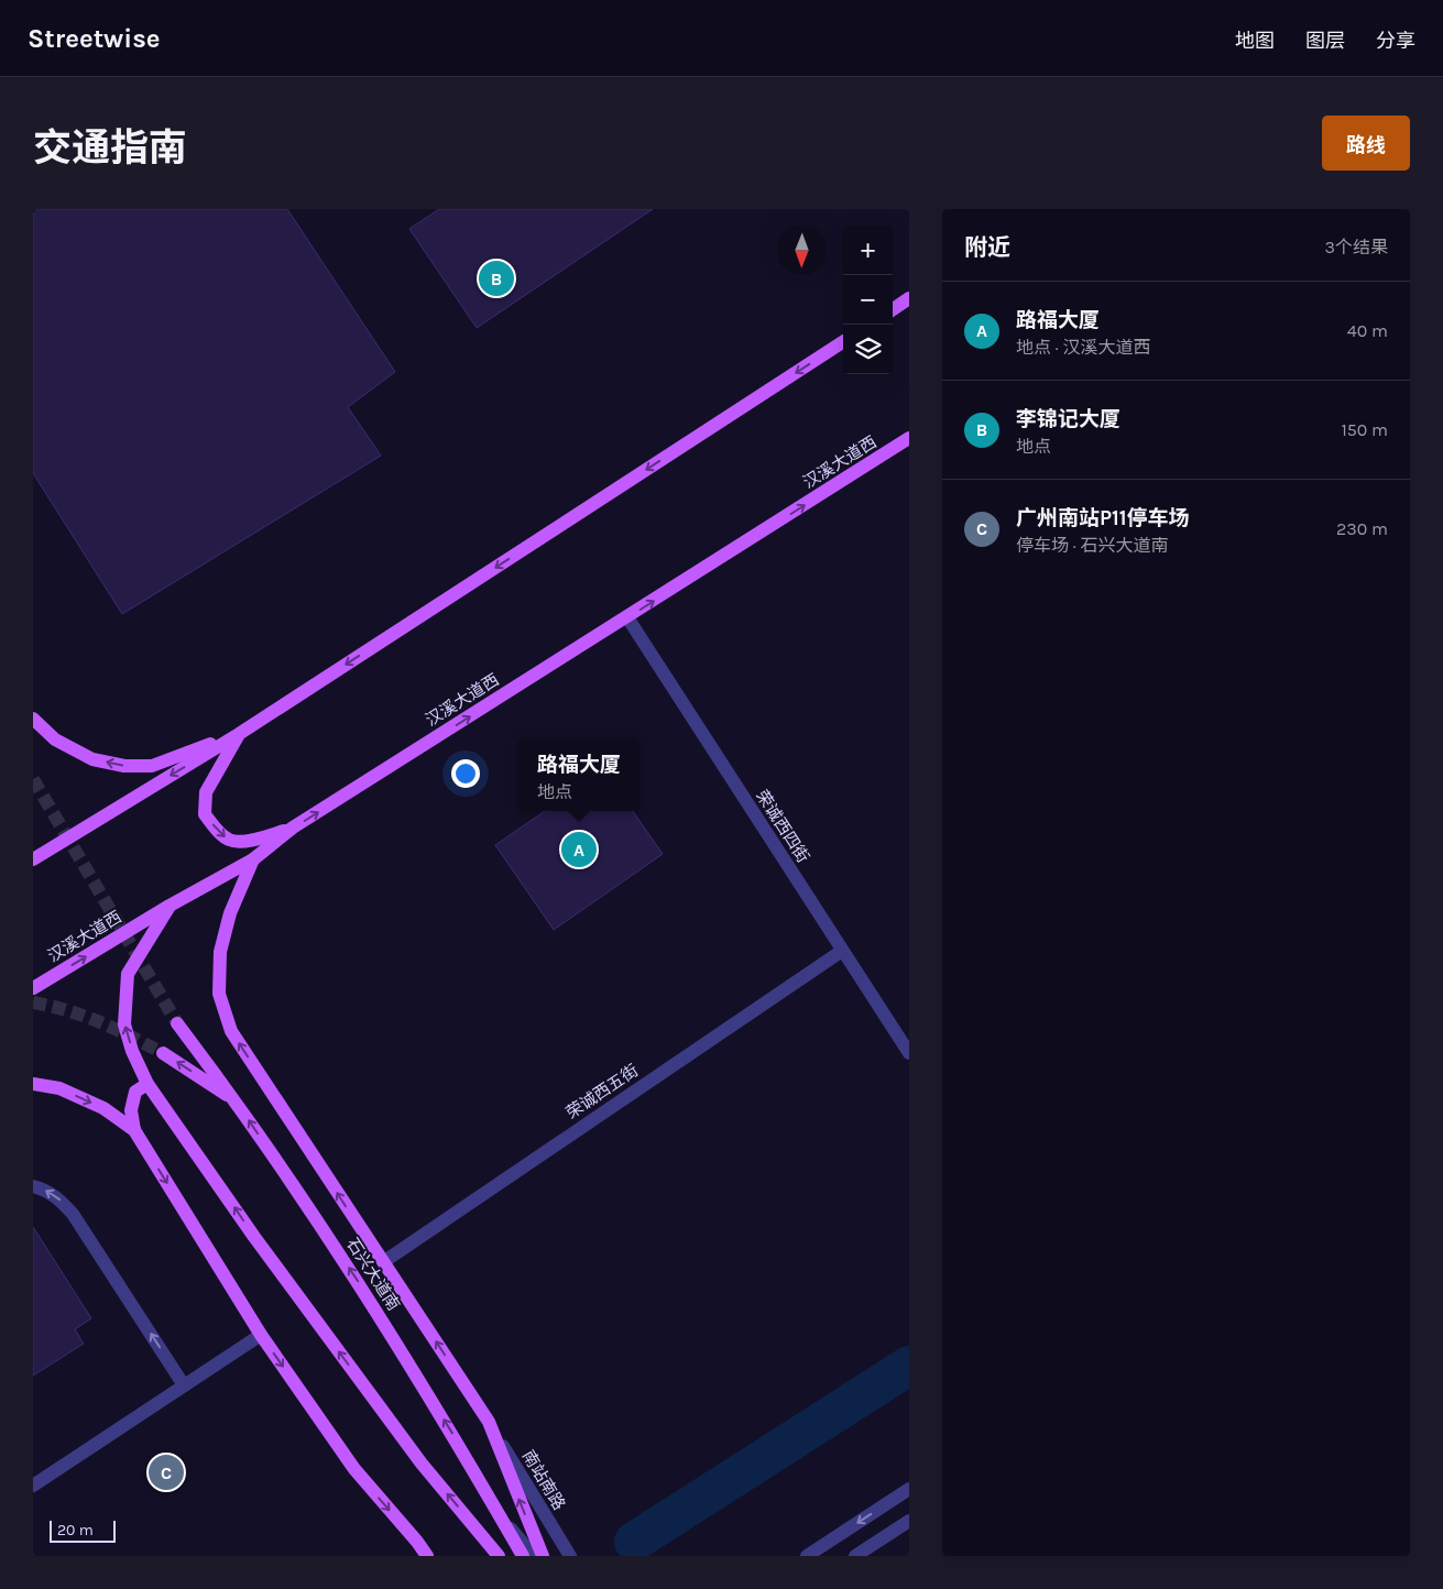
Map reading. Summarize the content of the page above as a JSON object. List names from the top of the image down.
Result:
{
  "streets": {
    "main road": ["汉溪大道西", "石兴大道南"],
    "street": ["荣诚西四街", "荣诚西五街", "南站南路"]
  },
  "crossings": [
    ["汉溪大道西", "荣诚西四街"],
    ["荣诚西四街", "荣诚西五街"]
  ],
  "scale_bar": "20 m",
  "north": "bottom",
  "page": {
    "header": "Streetwise",
    "nav": ["地图", "图层", "分享"],
    "title": "交通指南",
    "buttons": "路线",
    "heading": ["附近", "3个结果"],
    "map_buttons": ["+", "−"],
    "pins": ["B", "A", "C"],
    "list": [
      {
        "mark": "A",
        "name": "路福大厦",
        "note": "地点 · 汉溪大道西",
        "value": "40 m"
      },
      {
        "mark": "B",
        "name": "李锦记大厦",
        "note": "地点",
        "value": "150 m"
      },
      {
        "mark": "C",
        "name": "广州南站P11停车场",
        "note": "停车场 · 石兴大道南",
        "value": "230 m"
      }
    ],
    "popup": ["路福大厦", "地点"],
    "scale": "20 m"
  }
}
